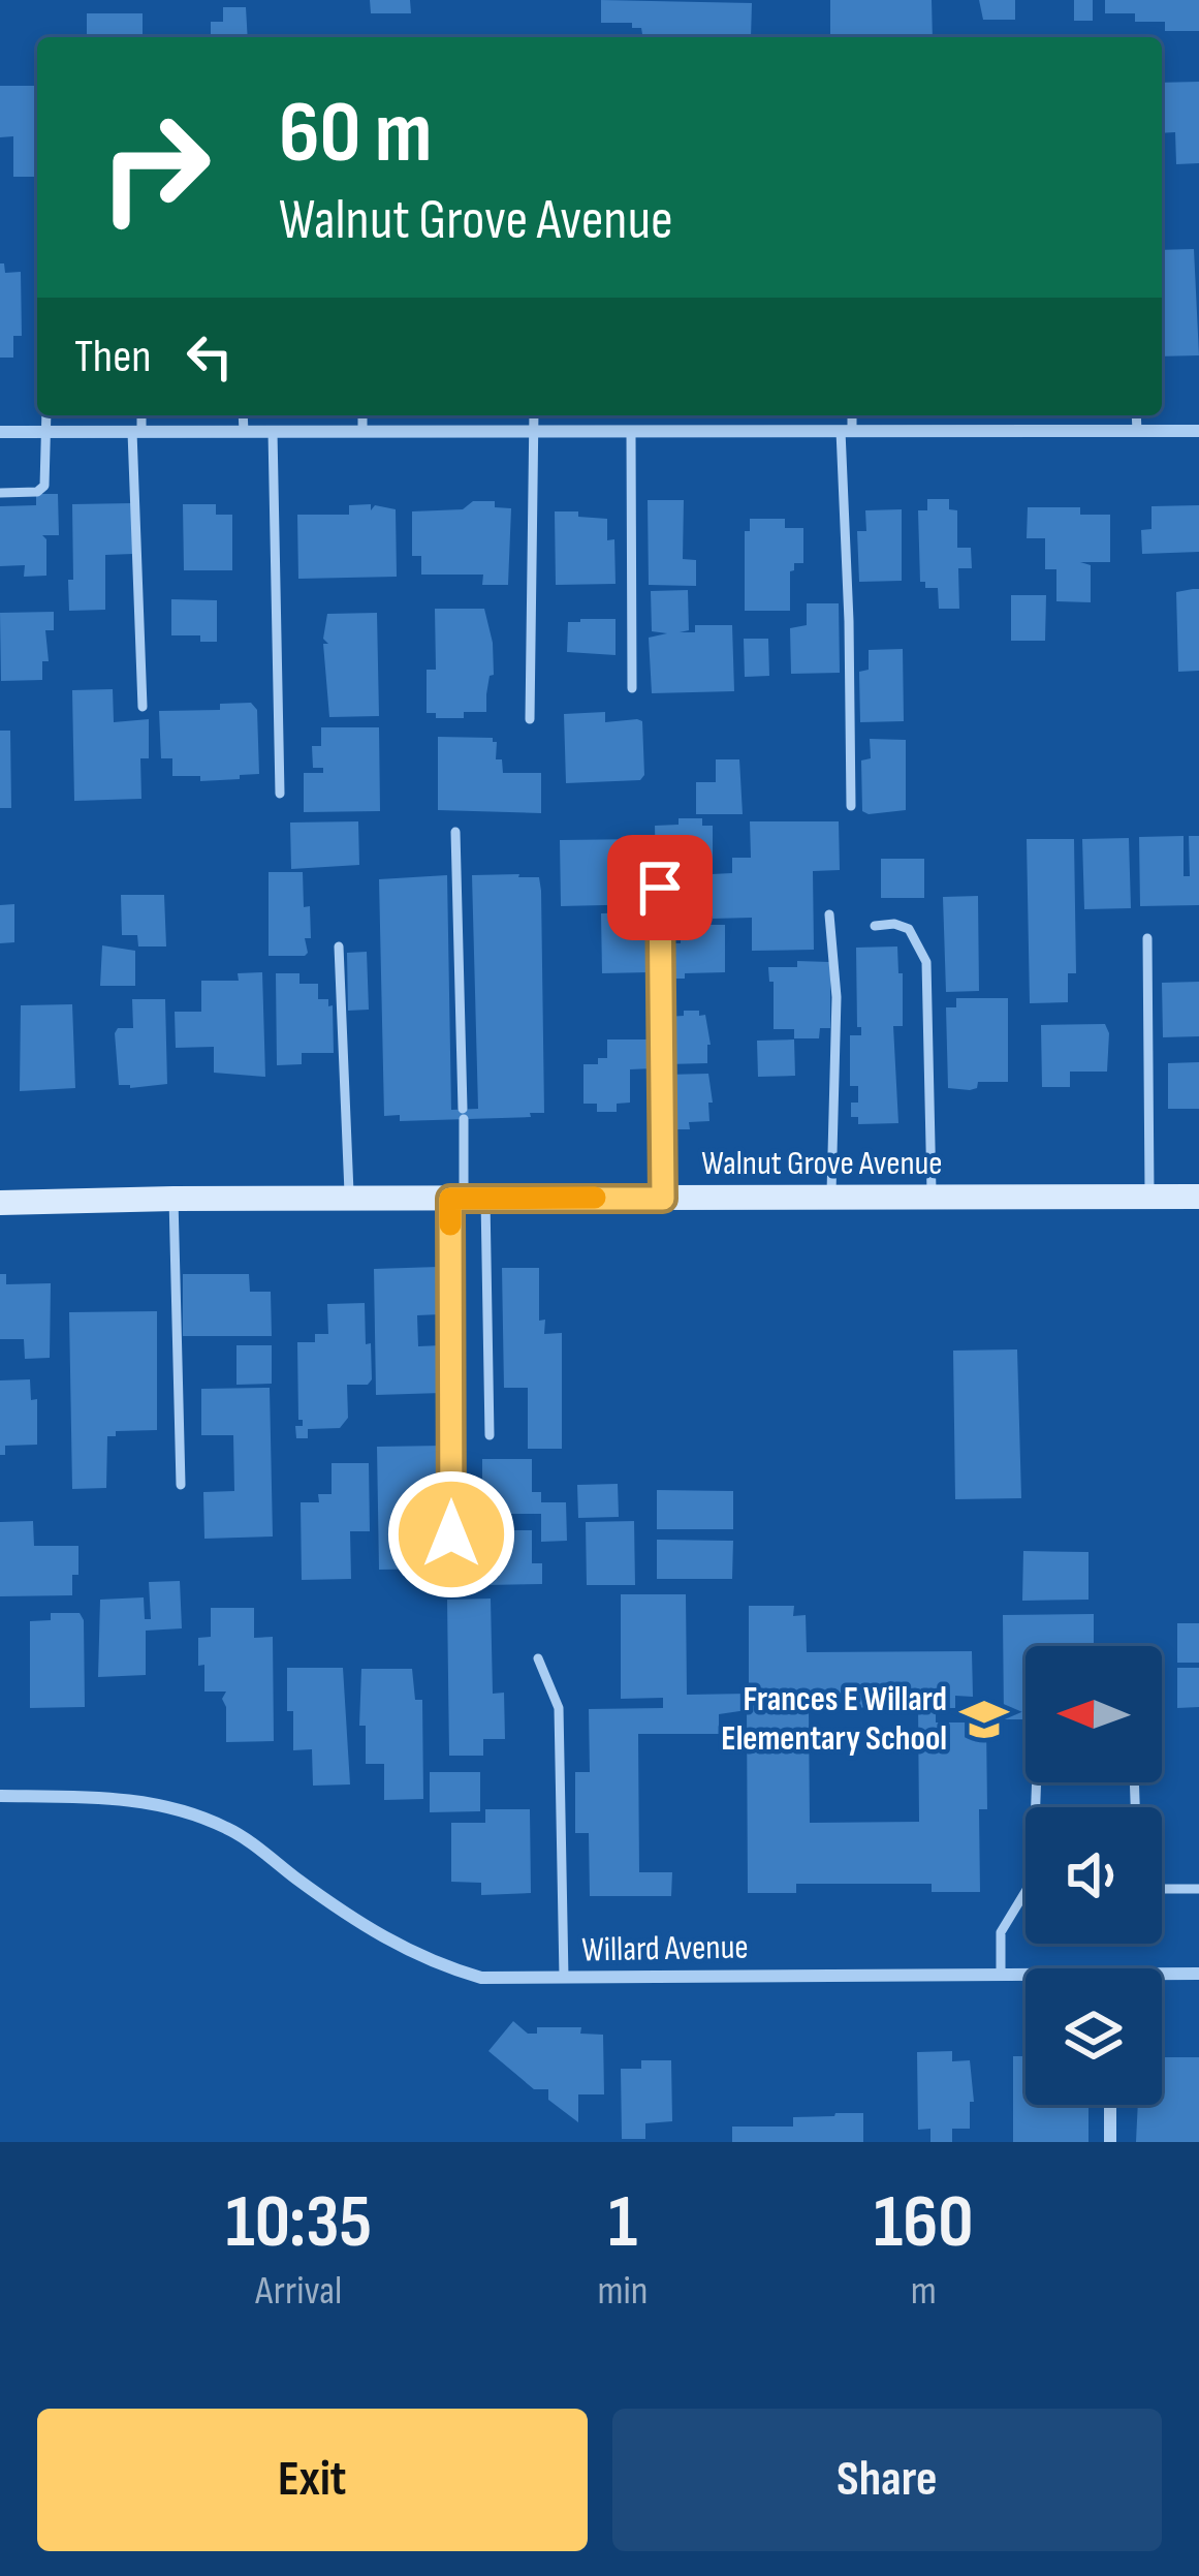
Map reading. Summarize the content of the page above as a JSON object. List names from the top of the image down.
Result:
{
  "streets": {
    "main road": ["Walnut Grove Avenue"],
    "street": ["Willard Avenue"]
  },
  "places": {
    "school or university": ["Frances E Willard Elementary School"]
  },
  "north": "left",
  "page": {
    "turn": ["60 m", "Walnut Grove Avenue"],
    "then": "Then",
    "eta": [
      "10:35",
      "Arrival",
      "1",
      "min",
      "160",
      "m"
    ],
    "buttons": ["Exit", "Share"]
  }
}
